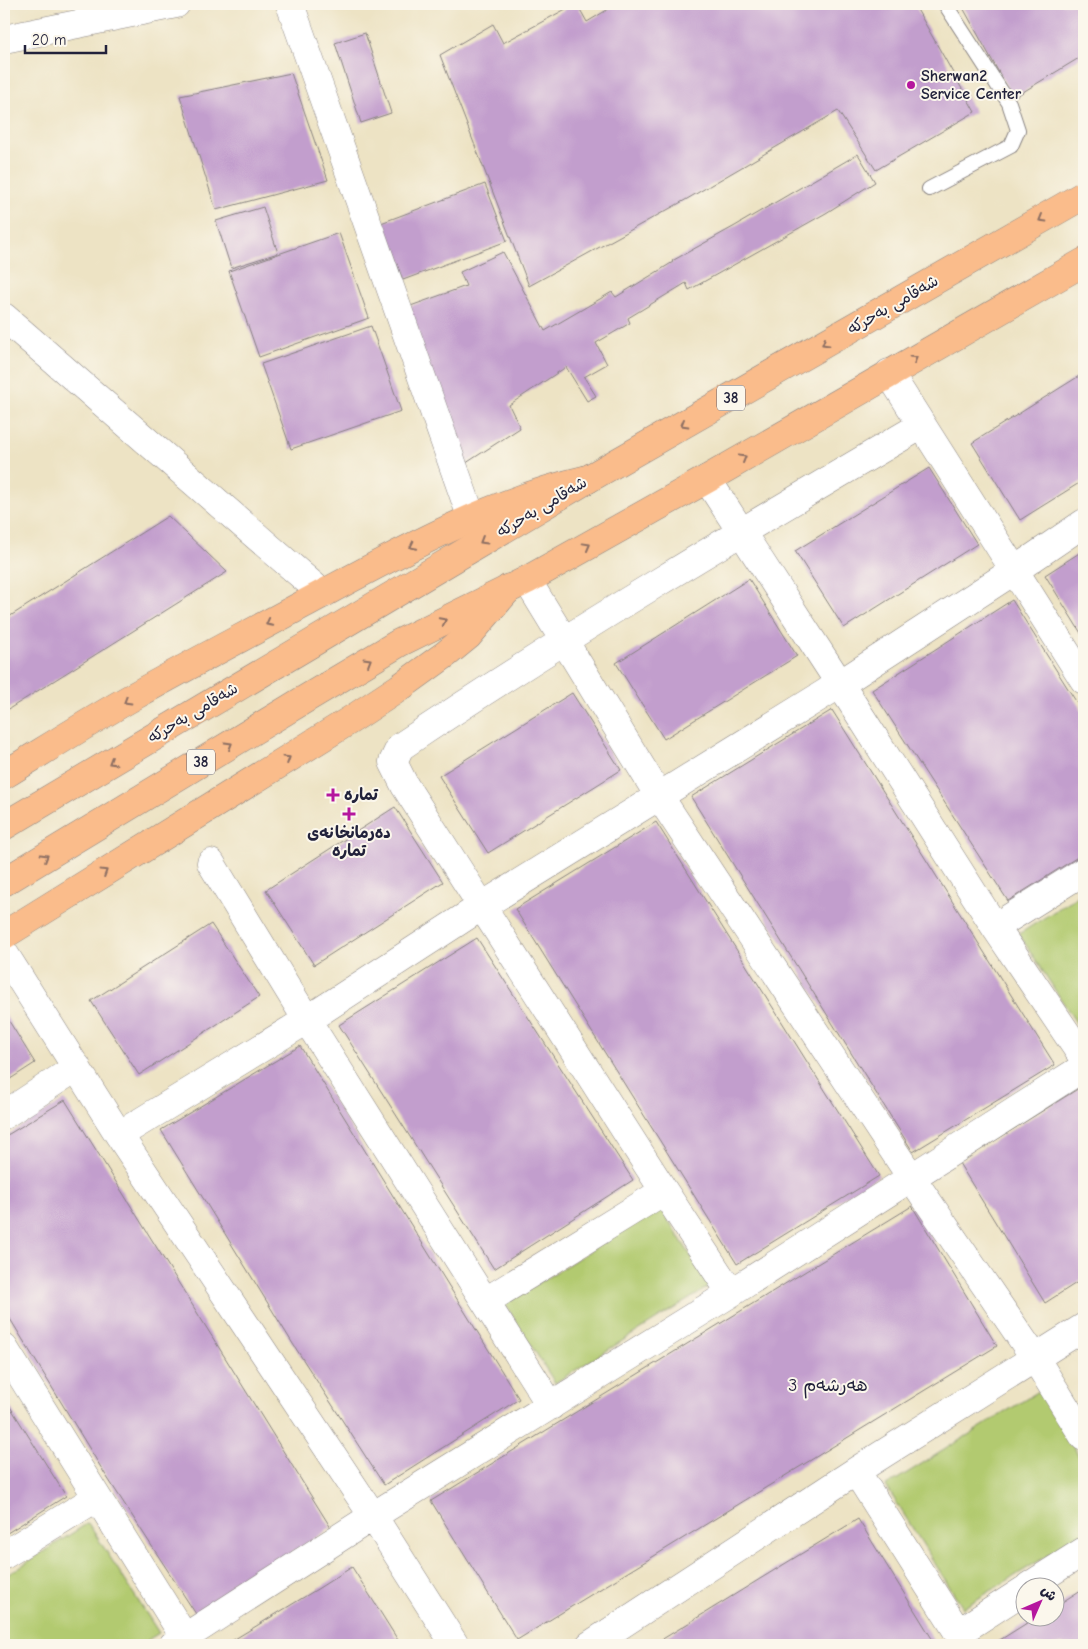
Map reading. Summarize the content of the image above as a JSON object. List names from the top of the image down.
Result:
{
  "streets": {
    "main road": ["شەقامی بەحرکە", "38"]
  },
  "districts": ["ھەرشەم 3"],
  "places": {
    "other": ["Sherwan2 Service Center"],
    "health": ["تمارە", "دەرمانخانەی تمارە"]
  },
  "scale_bar": "20 m",
  "north": "top right"
}
